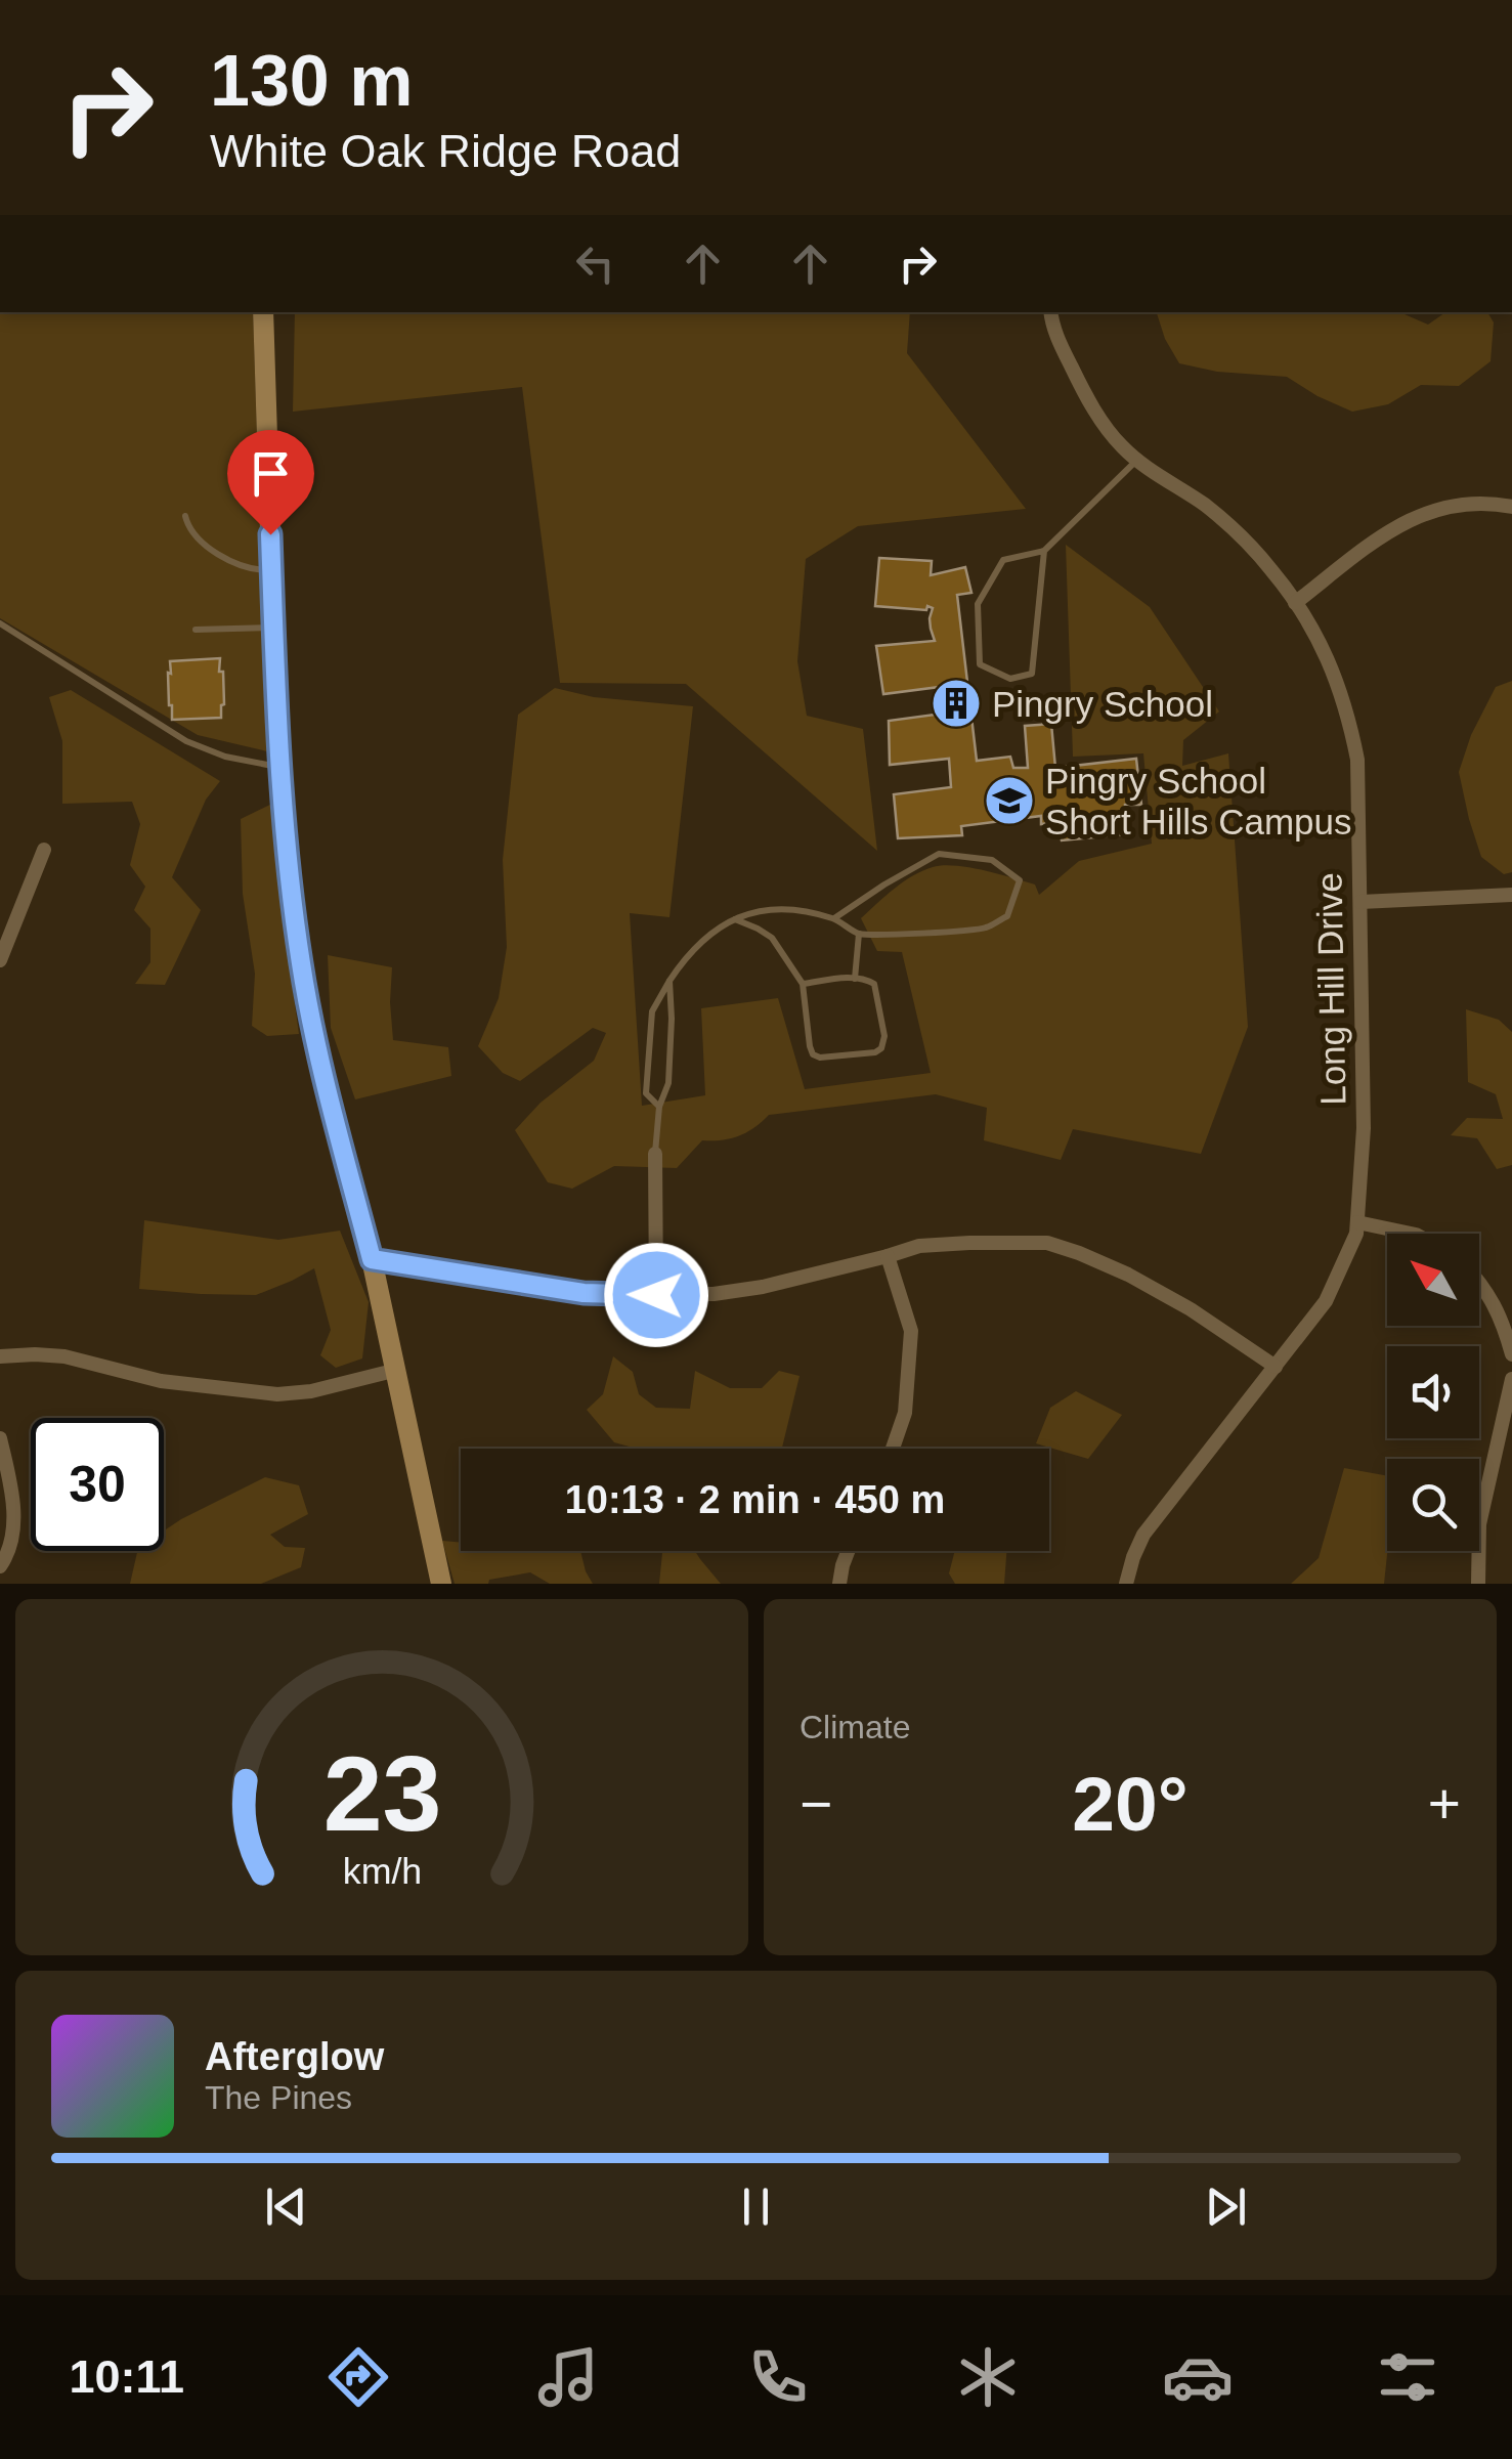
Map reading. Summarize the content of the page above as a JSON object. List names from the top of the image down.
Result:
{
  "streets": {
    "street": ["Long Hill Drive"]
  },
  "places": {
    "building": ["Pingry School"],
    "school or university": ["Pingry School Short Hills Campus"]
  },
  "north": "top left",
  "page": {
    "turn": ["130 m", "White Oak Ridge Road"],
    "limit": "30",
    "trip": "10:13 · 2 min · 450 m",
    "tile": "Climate",
    "heat": ["−", "20°", "+"],
    "song": ["Afterglow", "The Pines"],
    "tabs": "10:11",
    "gauge": ["23", "km/h"]
  }
}
